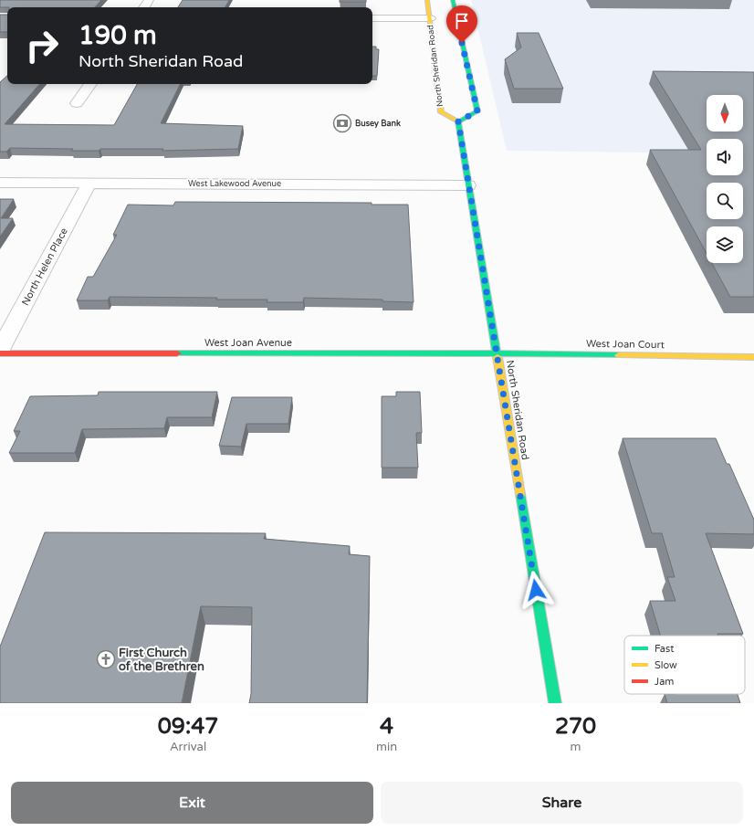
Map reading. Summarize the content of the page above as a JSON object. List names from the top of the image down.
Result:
{
  "streets": {
    "main road": ["North Sheridan Road", "West Joan Avenue", "West Joan Court"],
    "street": ["West Lakewood Avenue", "North Helen Place"]
  },
  "crossings": [
    ["North Sheridan Road", "West Lakewood Avenue"],
    ["North Sheridan Road", "West Joan Avenue"],
    ["North Sheridan Road", "West Joan Court"],
    ["West Lakewood Avenue", "North Helen Place"],
    ["West Joan Avenue", "West Joan Court"]
  ],
  "places": {
    "bank": ["Busey Bank"],
    "church": ["First Church of the Brethren"]
  },
  "legend": ["Fast", "Slow", "Jam"],
  "north": "bottom",
  "page": {
    "turn": ["190 m", "North Sheridan Road"],
    "eta": [
      "09:47",
      "Arrival",
      "4",
      "min",
      "270",
      "m"
    ],
    "buttons": ["Exit", "Share"]
  }
}
